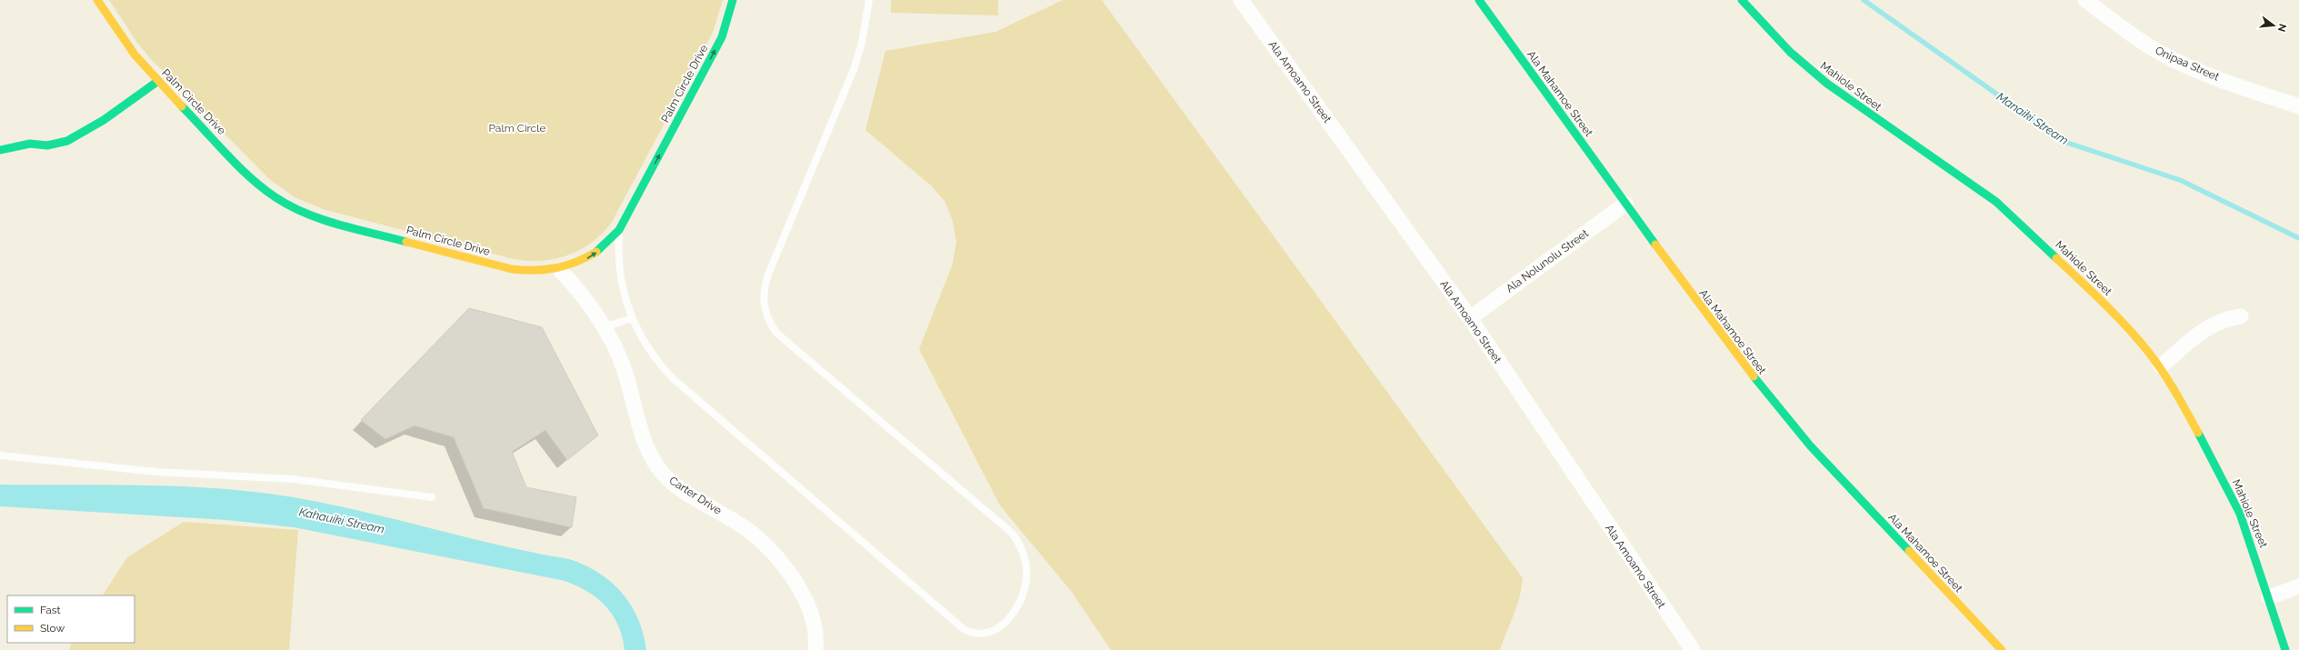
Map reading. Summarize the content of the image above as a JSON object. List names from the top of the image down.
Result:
{
  "streets": {
    "street": [
      "Onipaa Street",
      "Ala Amoamo Street",
      "Palm Circle Drive",
      "Mahiole Street",
      "Ala Mahamoe Street",
      "Ala Nolunolu Street",
      "Carter Drive"
    ]
  },
  "crossings": [
    ["Ala Amoamo Street", "Ala Nolunolu Street"],
    ["Palm Circle Drive", "Carter Drive"],
    ["Ala Mahamoe Street", "Ala Nolunolu Street"]
  ],
  "one_way": ["Palm Circle Drive"],
  "water": ["Manaiki Stream", "Kahauiki Stream"],
  "parks": ["Palm Circle"],
  "legend": ["Fast", "Slow"],
  "north": "right"
}
